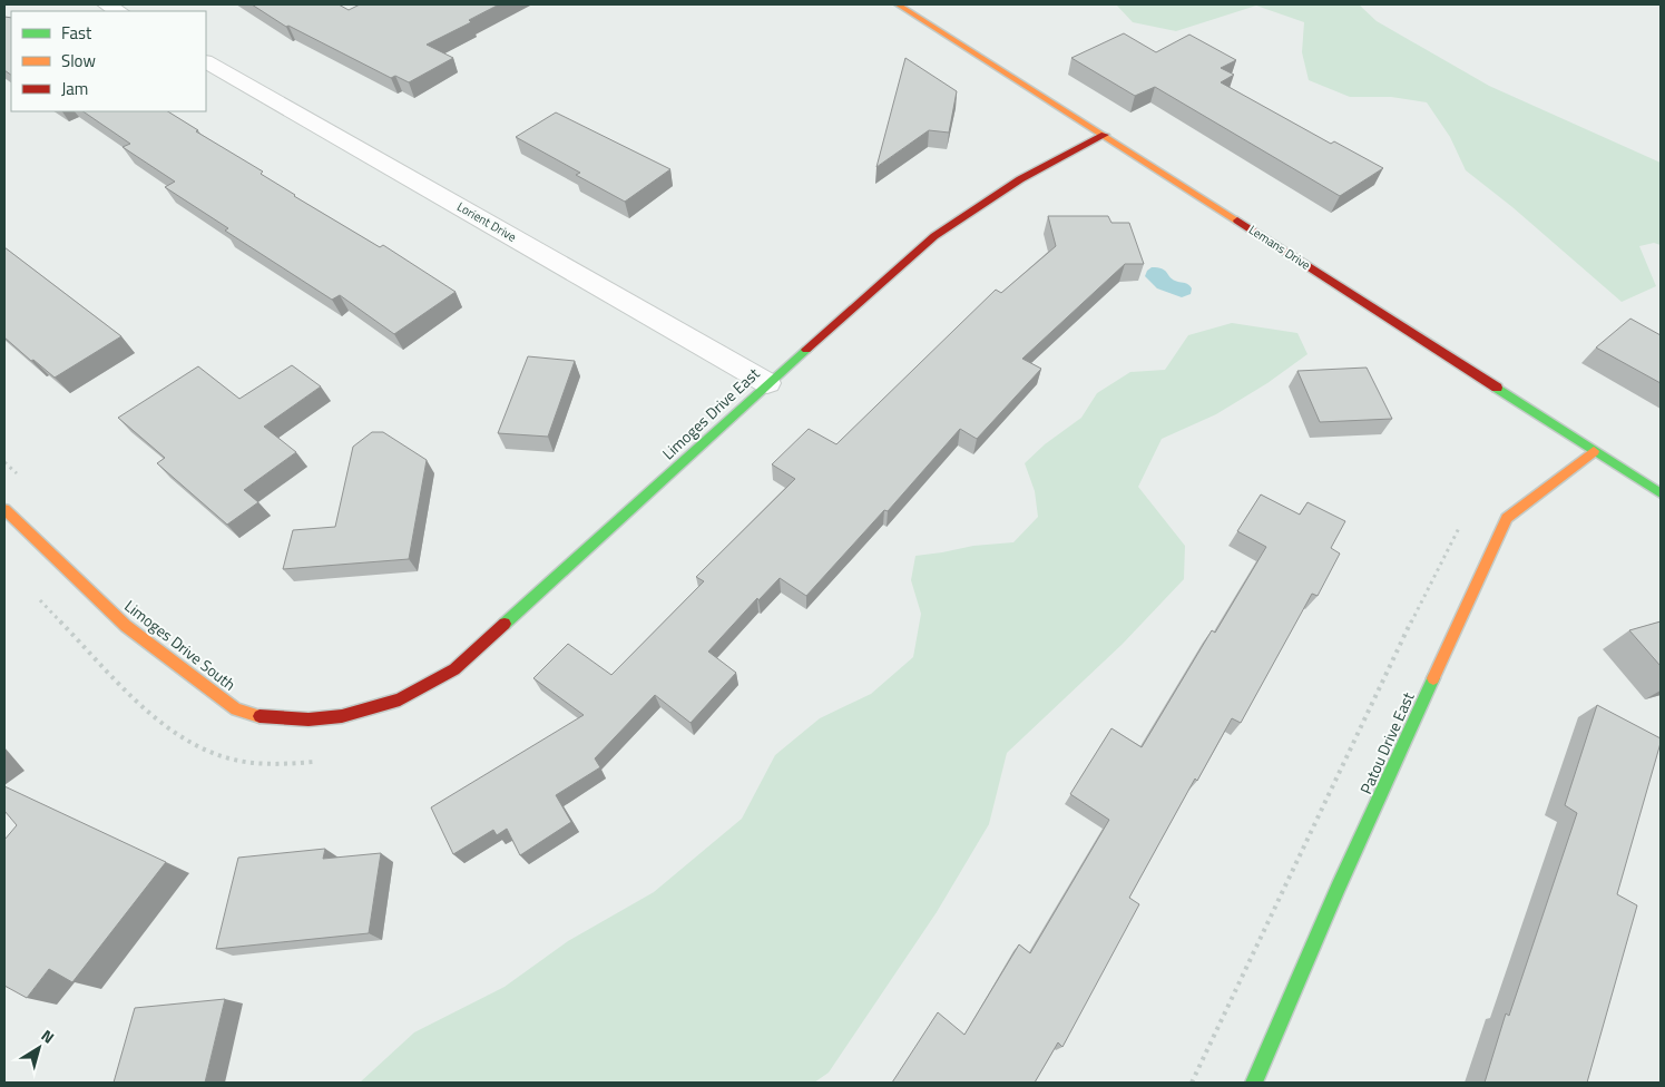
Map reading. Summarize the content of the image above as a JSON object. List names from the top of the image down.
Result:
{
  "streets": {
    "street": [
      "Lorient Drive",
      "Lemans Drive",
      "Limoges Drive East",
      "Limoges Drive South",
      "Patou Drive East"
    ]
  },
  "crossings": [
    ["Lorient Drive", "Limoges Drive East"],
    ["Lemans Drive", "Limoges Drive East"],
    ["Lemans Drive", "Patou Drive East"],
    ["Limoges Drive East", "Limoges Drive South"]
  ],
  "legend": ["Fast", "Slow", "Jam"],
  "north": "top right"
}
